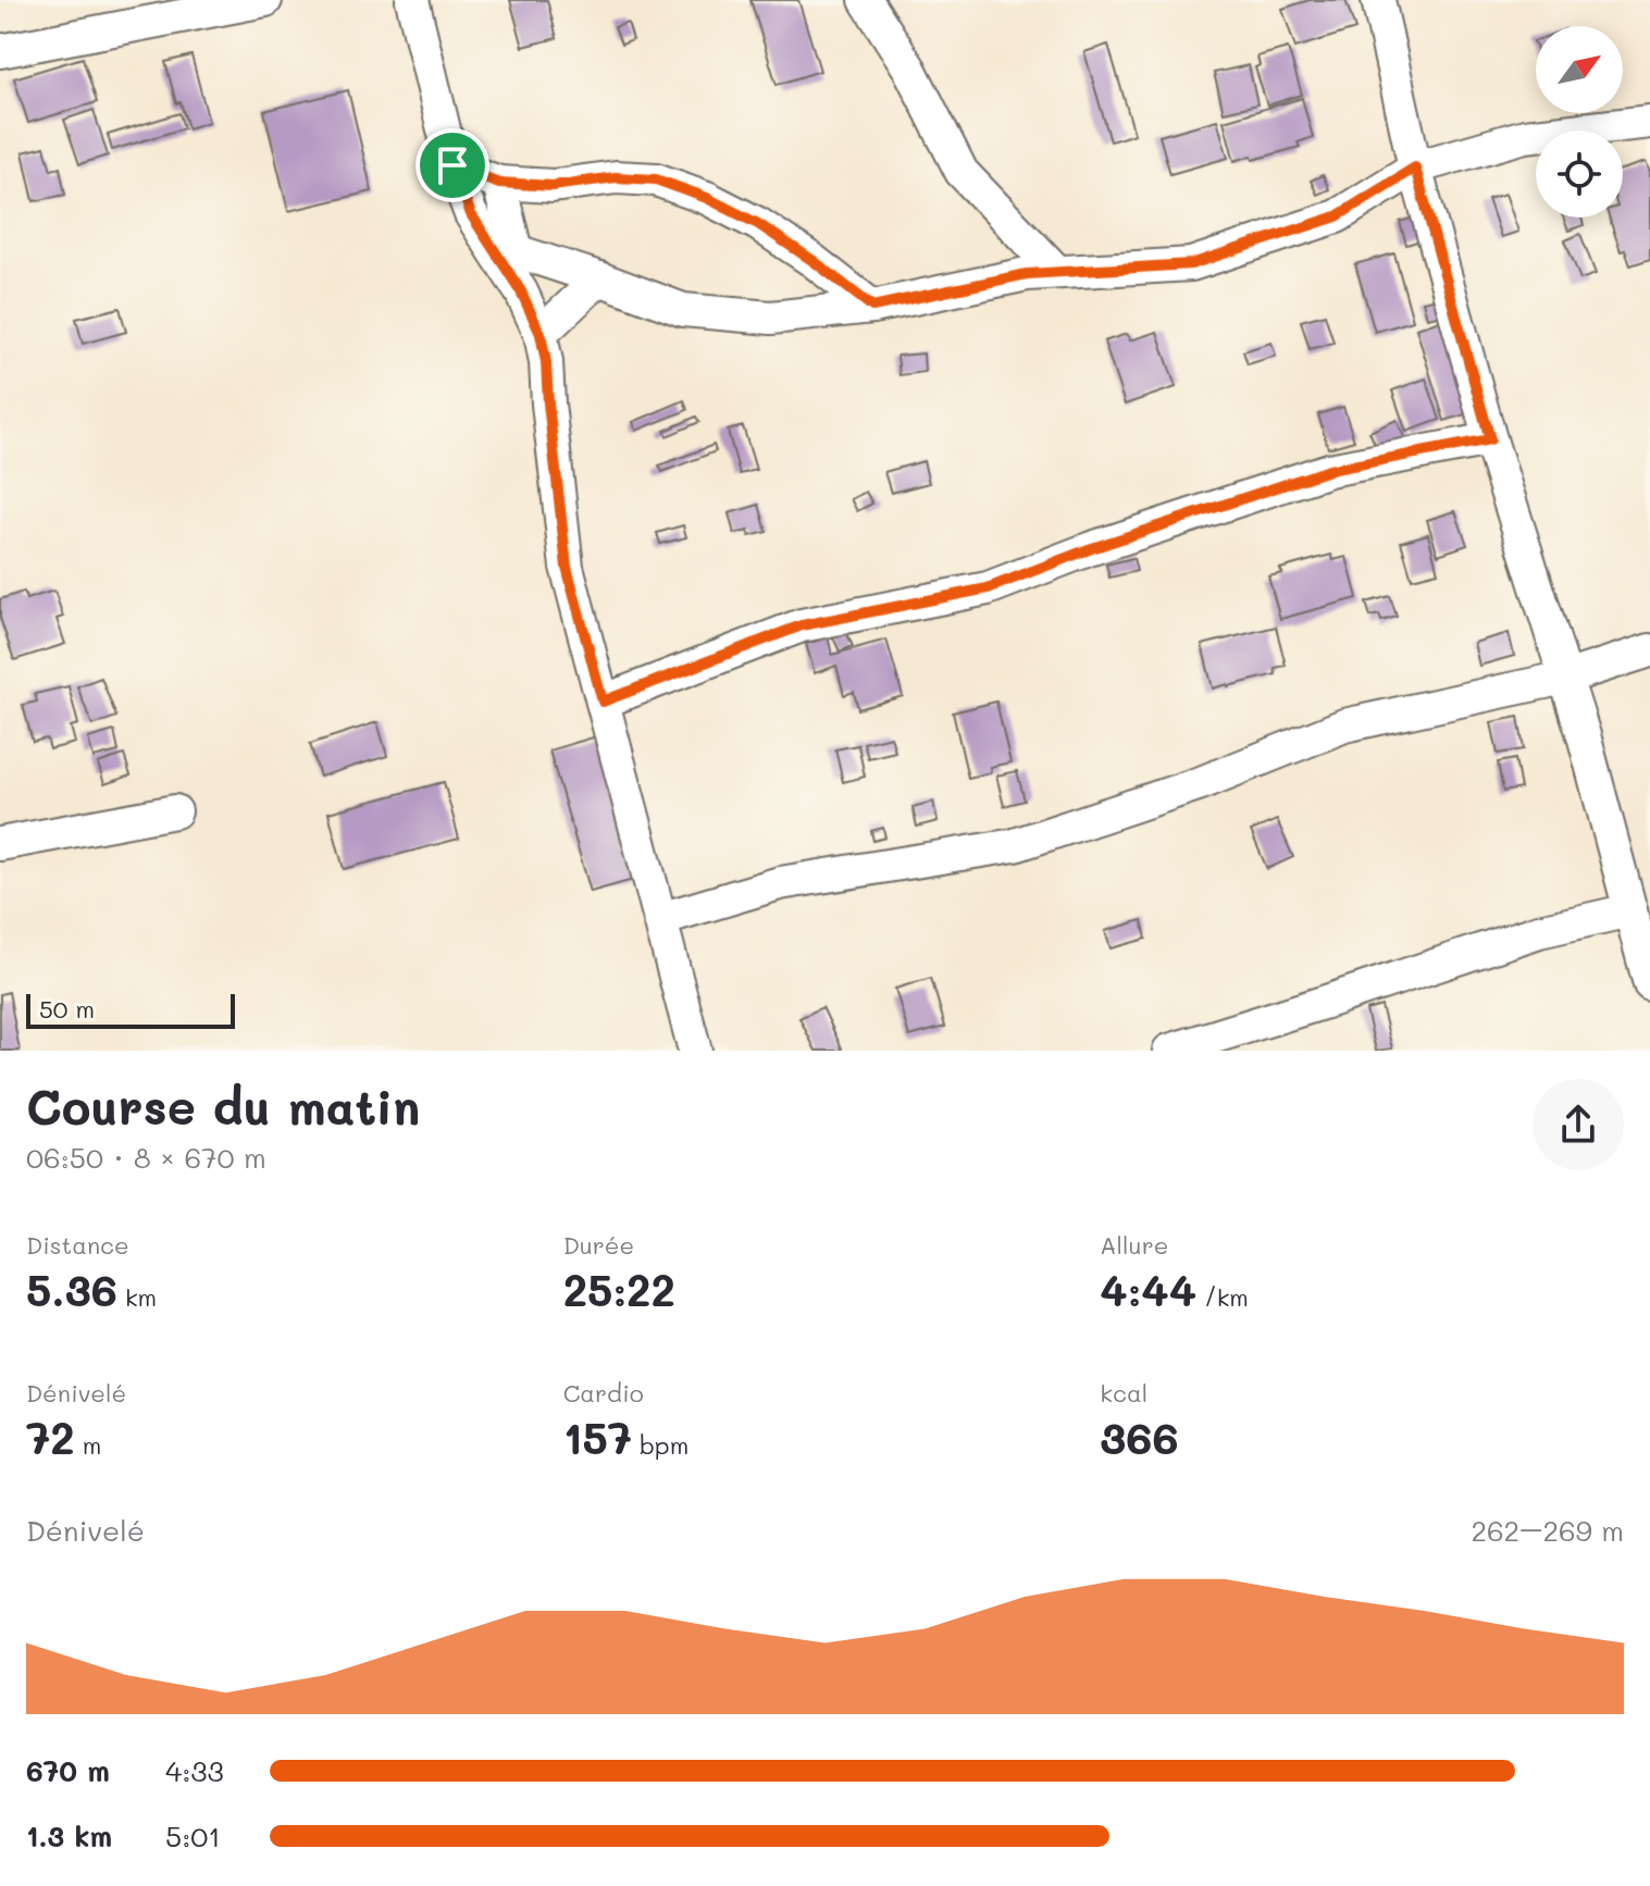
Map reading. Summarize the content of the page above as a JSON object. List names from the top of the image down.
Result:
{
  "scale_bar": "50 m",
  "north": "top right",
  "page": {
    "scale": "50 m",
    "heading": ["Course du matin", "06:50 · 8 × 670 m"],
    "stats": [
      ["Distance", "5.36 km"],
      ["Durée", "25:22"],
      ["Allure", "4:44 /km"],
      ["Dénivelé", "72 m"],
      ["Cardio", "157 bpm"],
      ["kcal", "366"]
    ],
    "chart": ["Dénivelé", "262–269 m"],
    "list": [
      {
        "name": "670 m",
        "note": "4:33"
      },
      {
        "name": "1.3 km",
        "note": "5:01"
      }
    ]
  }
}
